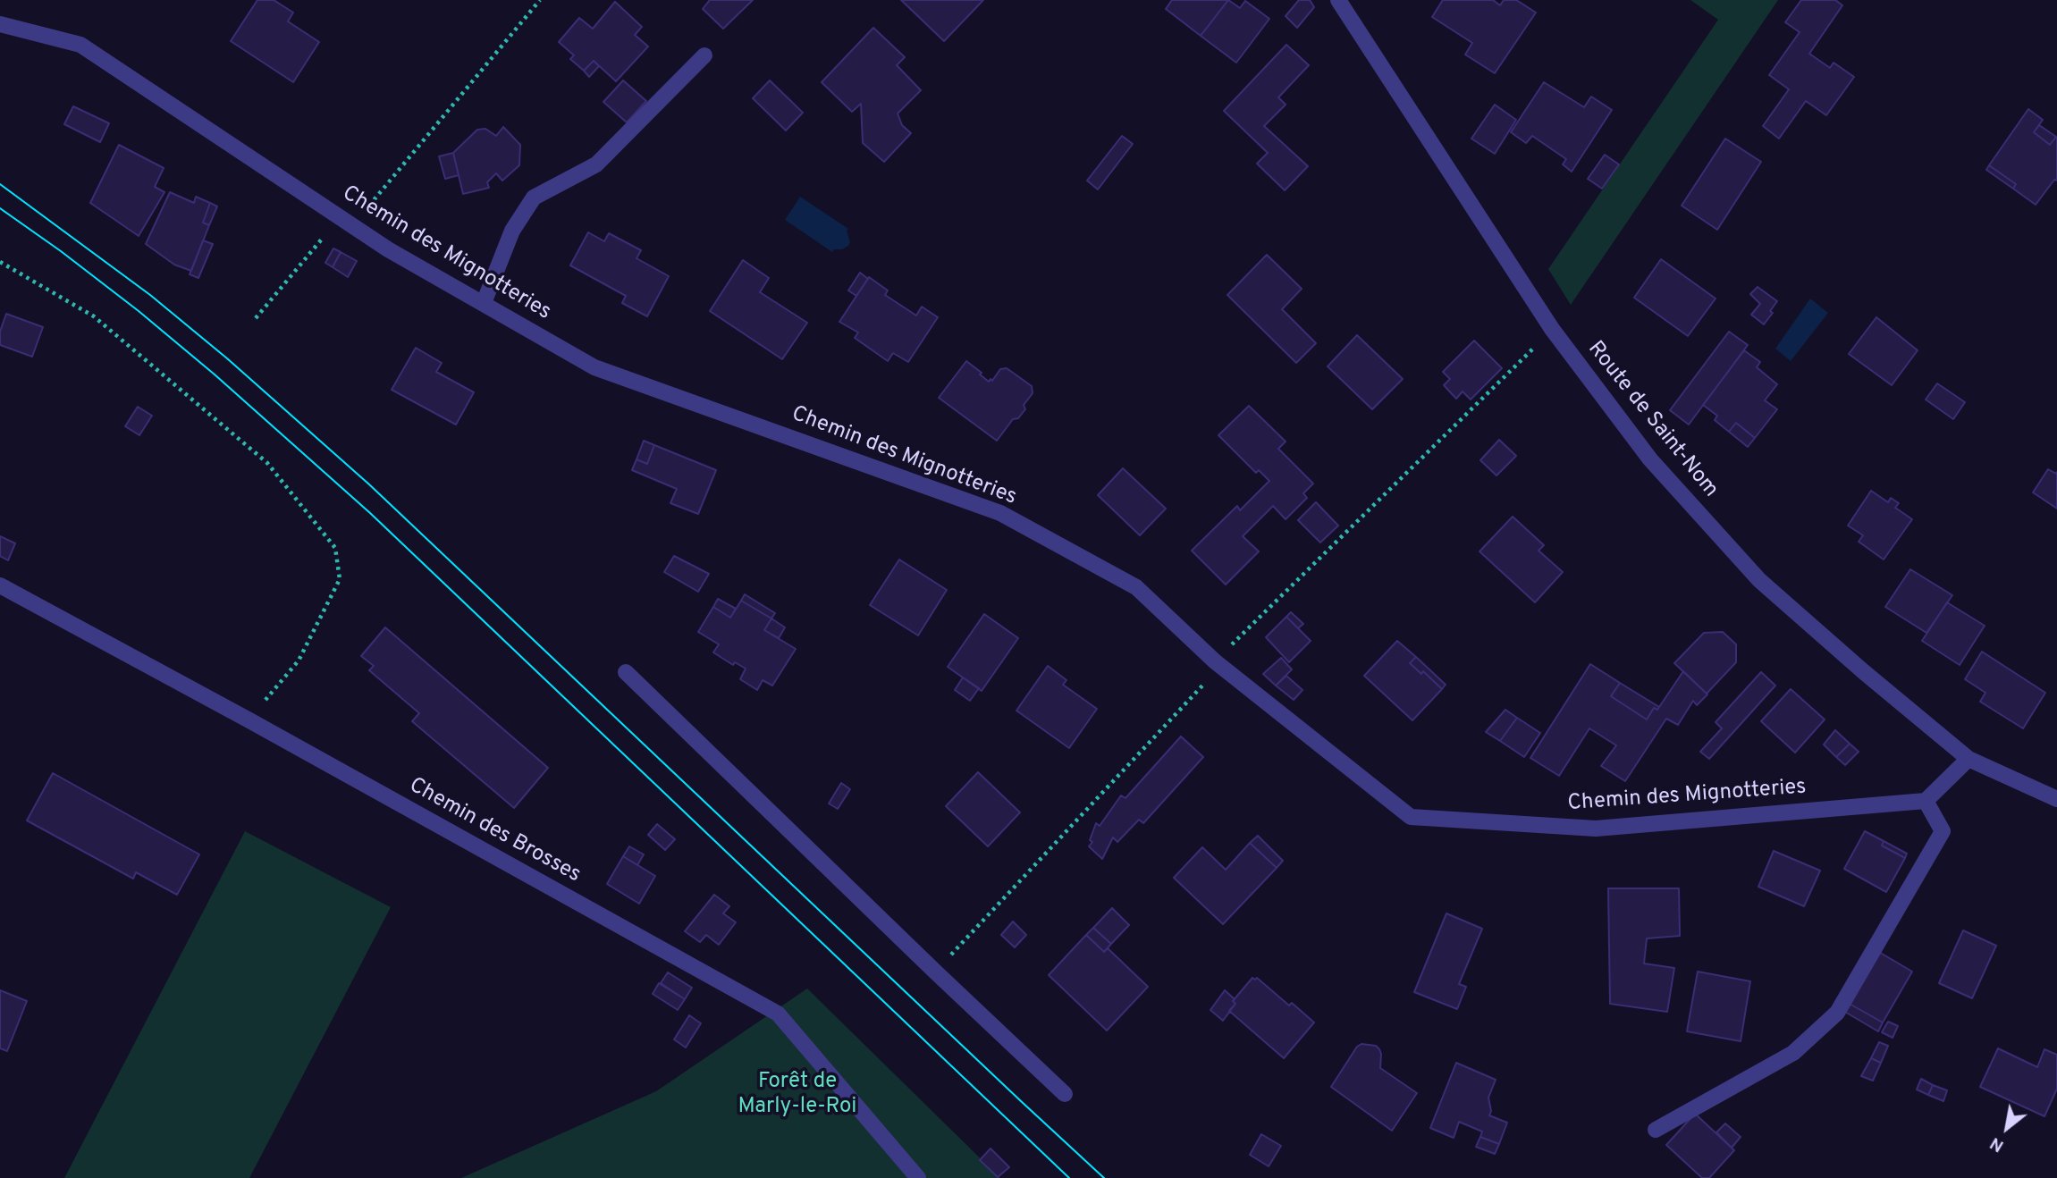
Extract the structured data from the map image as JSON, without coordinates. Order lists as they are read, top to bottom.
{
  "streets": {
    "street": ["Chemin des Mignotteries", "Route de Saint-Nom", "Chemin des Brosses"]
  },
  "parks": ["Forêt de Marly-le-Roi"],
  "north": "bottom left"
}
